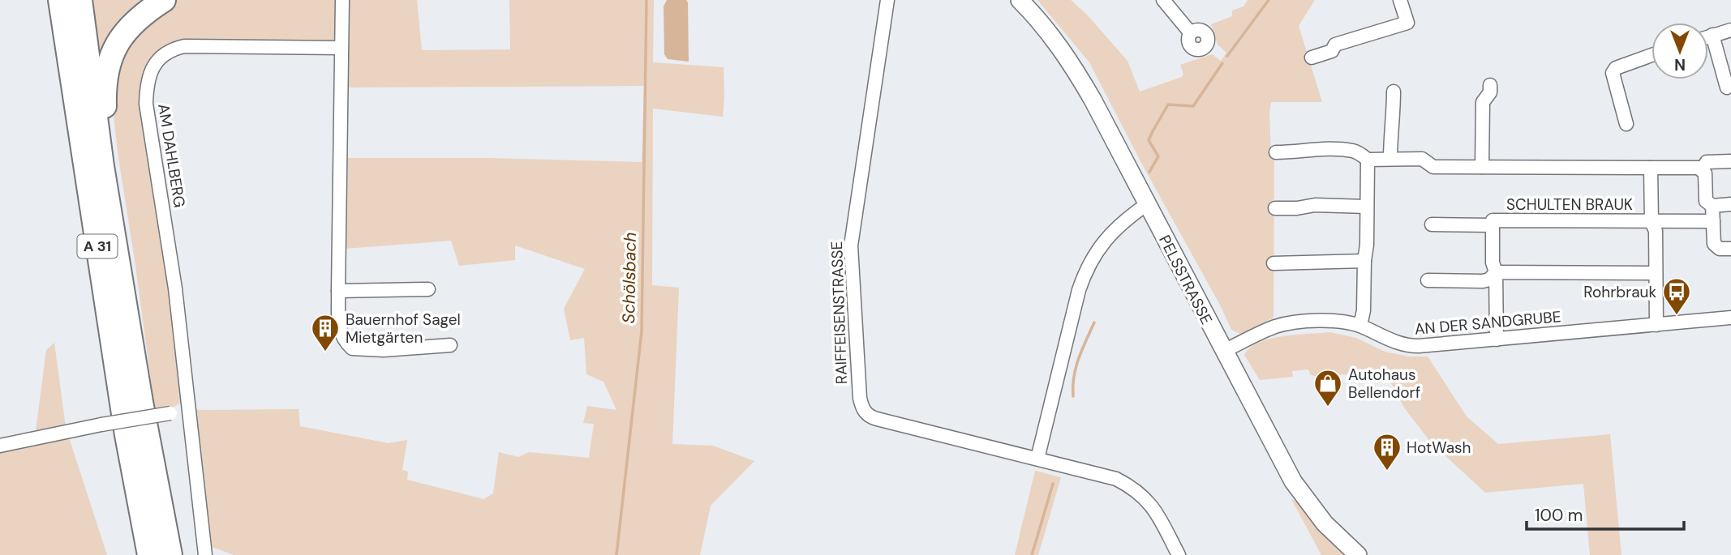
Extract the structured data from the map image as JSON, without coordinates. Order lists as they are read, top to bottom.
{
  "streets": {
    "highway": ["A 31"],
    "main road": ["PELSSTRASSE"],
    "street": [
      "AM DAHLBERG",
      "SCHULTEN BRAUK",
      "RAIFFEISENSTRASSE",
      "AN DER SANDGRUBE"
    ]
  },
  "crossings": [
    ["SCHULTEN BRAUK", "AN DER SANDGRUBE"],
    ["PELSSTRASSE", "AN DER SANDGRUBE"]
  ],
  "water": ["Schölsbach"],
  "places": {
    "bus stop": ["Rohrbrauk"],
    "building": ["Bauernhof Sagel Mietgärten", "HotWash"],
    "shop": ["Autohaus Bellendorf"]
  },
  "scale_bar": "100 m",
  "north": "bottom"
}
